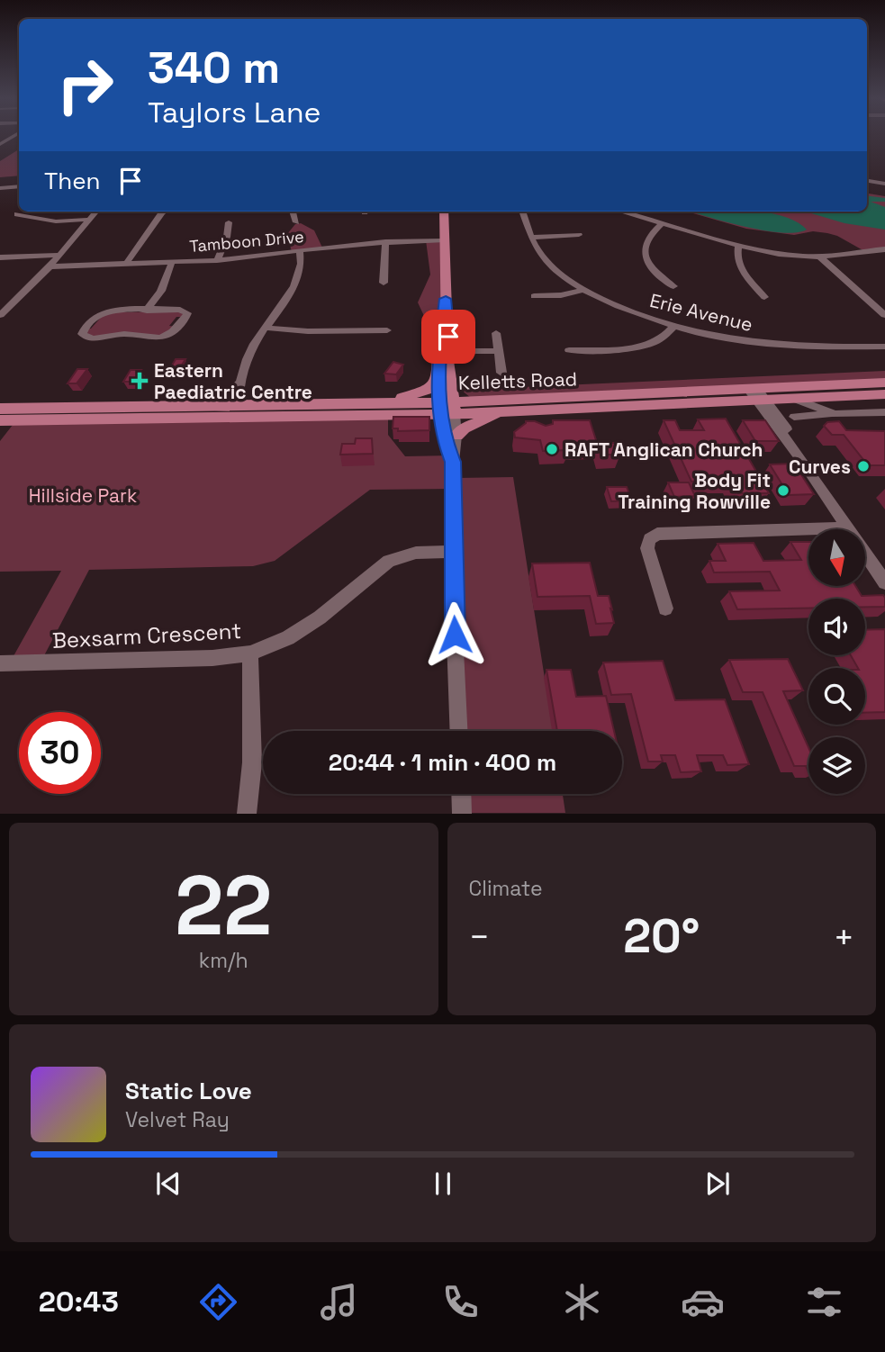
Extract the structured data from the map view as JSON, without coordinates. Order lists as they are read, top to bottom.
{
  "streets": {
    "main road": ["Kelletts Road"],
    "street": ["Tamboon Drive", "Erie Avenue", "Bexsarm Crescent"]
  },
  "parks": ["Hillside Park"],
  "places": {
    "health": ["Eastern Paediatric Centre"],
    "other": ["RAFT Anglican Church", "Curves", "Body Fit Training Rowville"]
  },
  "north": "bottom",
  "page": {
    "turn": ["340 m", "Taylors Lane"],
    "then": "Then",
    "limit": "30",
    "trip": "20:44 · 1 min · 400 m",
    "tile": [
      ["22", "km/h"],
      "Climate"
    ],
    "heat": ["−", "20°", "+"],
    "song": ["Static Love", "Velvet Ray"],
    "tabs": "20:43"
  }
}
